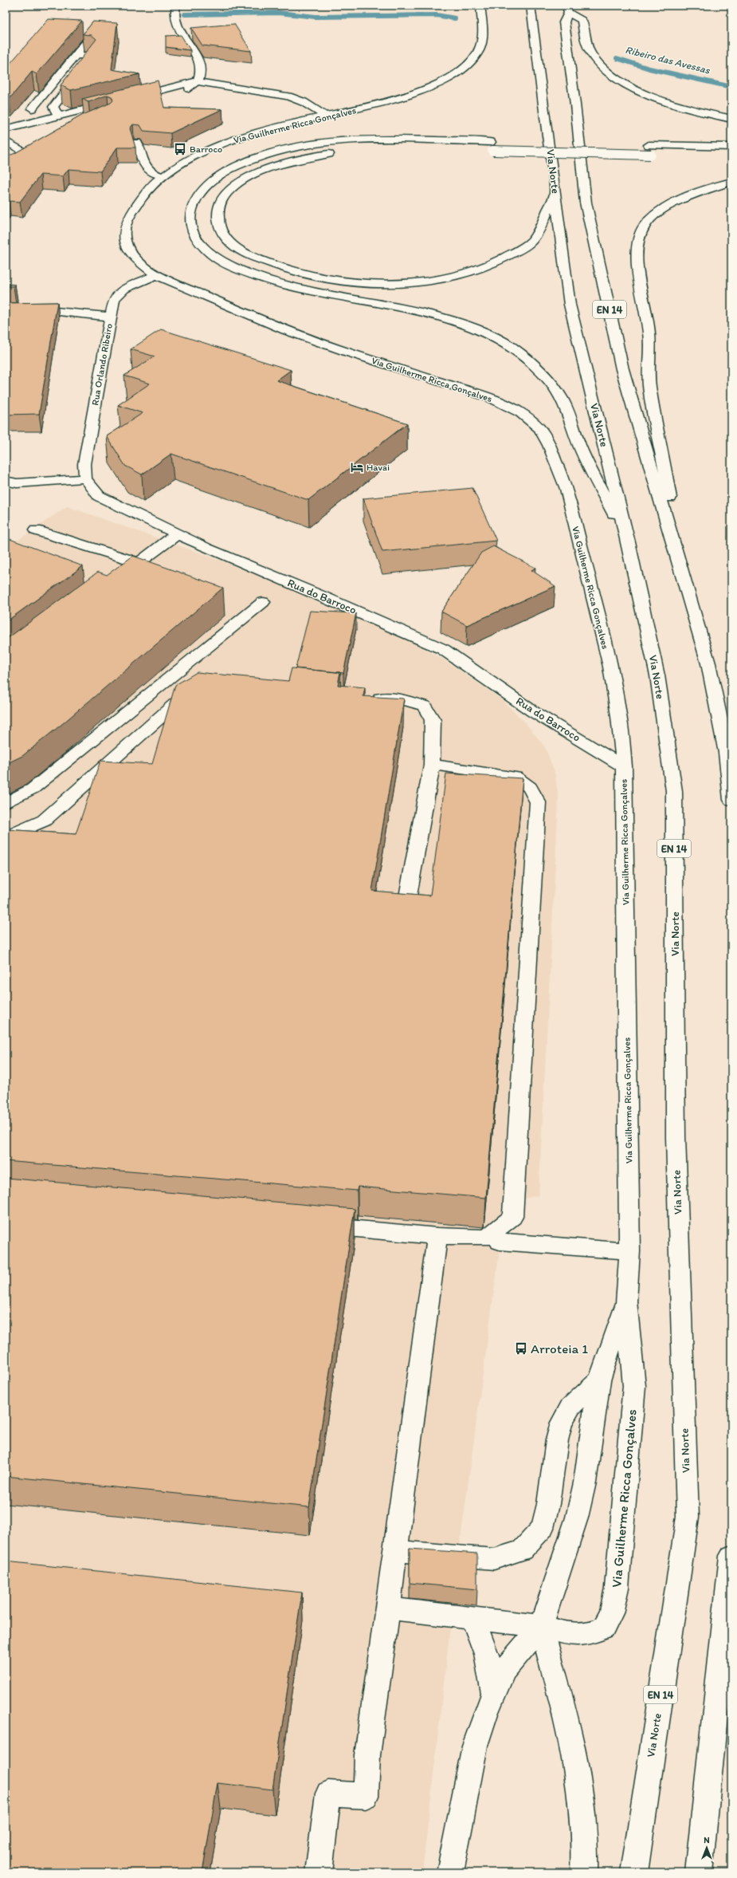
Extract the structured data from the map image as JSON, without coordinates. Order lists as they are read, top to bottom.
{
  "streets": {
    "main road": [
      "Via Guilherme Ricca Gonçalves",
      "Via Norte",
      "EN 14",
      "Rua Orlando Ribeiro",
      "Rua do Barroco"
    ]
  },
  "crossings": [
    ["Via Guilherme Ricca Gonçalves", "Rua Orlando Ribeiro"],
    ["Via Guilherme Ricca Gonçalves", "Rua do Barroco"],
    ["Rua Orlando Ribeiro", "Rua do Barroco"]
  ],
  "water": ["Ribeiro das Avessas"],
  "places": {
    "bus stop": ["Barroco", "Arroteia 1"],
    "hotel": ["Havai"]
  },
  "north": "top"
}
